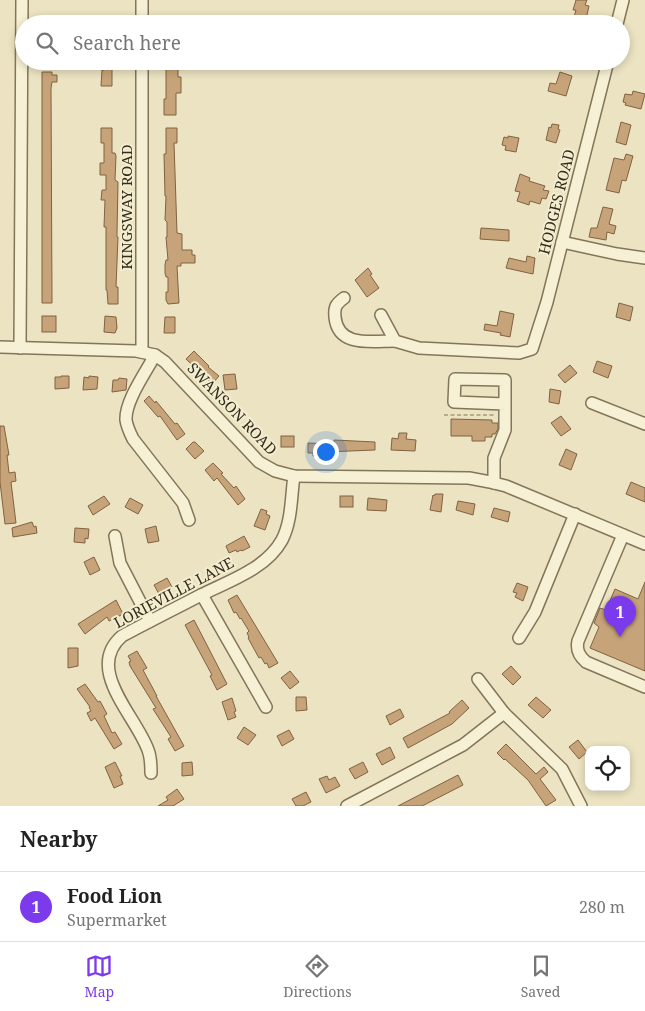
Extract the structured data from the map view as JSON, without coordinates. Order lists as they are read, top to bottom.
{
  "streets": {
    "street": [
      "HODGES ROAD",
      "KINGSWAY ROAD",
      "SWANSON ROAD",
      "LORIEVILLE LANE"
    ]
  },
  "crossings": [
    ["KINGSWAY ROAD", "SWANSON ROAD"],
    ["SWANSON ROAD", "LORIEVILLE LANE"]
  ],
  "page": {
    "search": "Search here",
    "pins": "1",
    "heading": "Nearby",
    "list": [
      {
        "mark": "1",
        "name": "Food Lion",
        "note": "Supermarket",
        "value": "280 m"
      }
    ],
    "nav": ["Map", "Directions", "Saved"]
  }
}
